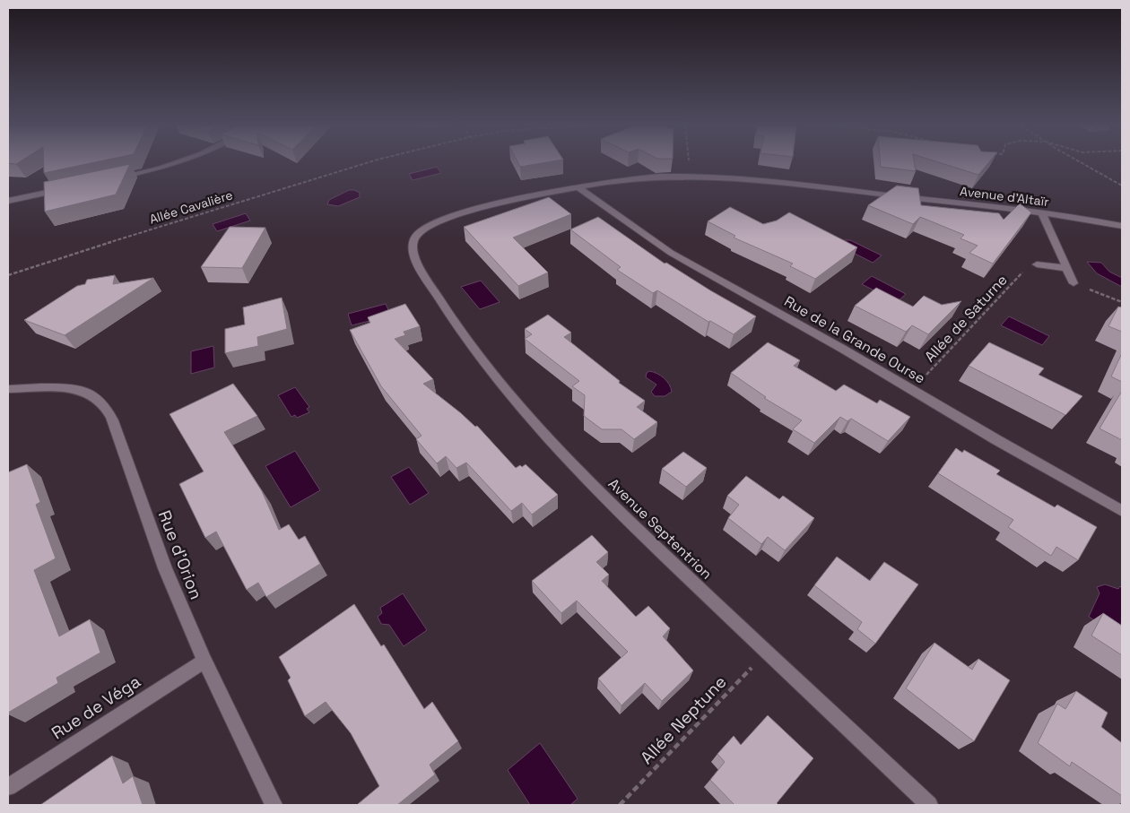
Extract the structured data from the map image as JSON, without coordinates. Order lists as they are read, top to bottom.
{
  "streets": {
    "street": [
      "Avenue d'Altaïr",
      "Rue de la Grande Ourse",
      "Avenue Septentrion",
      "Rue d'Orion",
      "Rue de Véga"
    ],
    "path": ["Allée Cavalière", "Allée de Saturne", "Allée Neptune"]
  },
  "crossings": [
    ["Avenue d'Altaïr", "Rue de la Grande Ourse"],
    ["Avenue d'Altaïr", "Avenue Septentrion"],
    ["Allée de Saturne", "Rue de la Grande Ourse"],
    ["Avenue Septentrion", "Allée Neptune"],
    ["Rue d'Orion", "Rue de Véga"]
  ]
}
